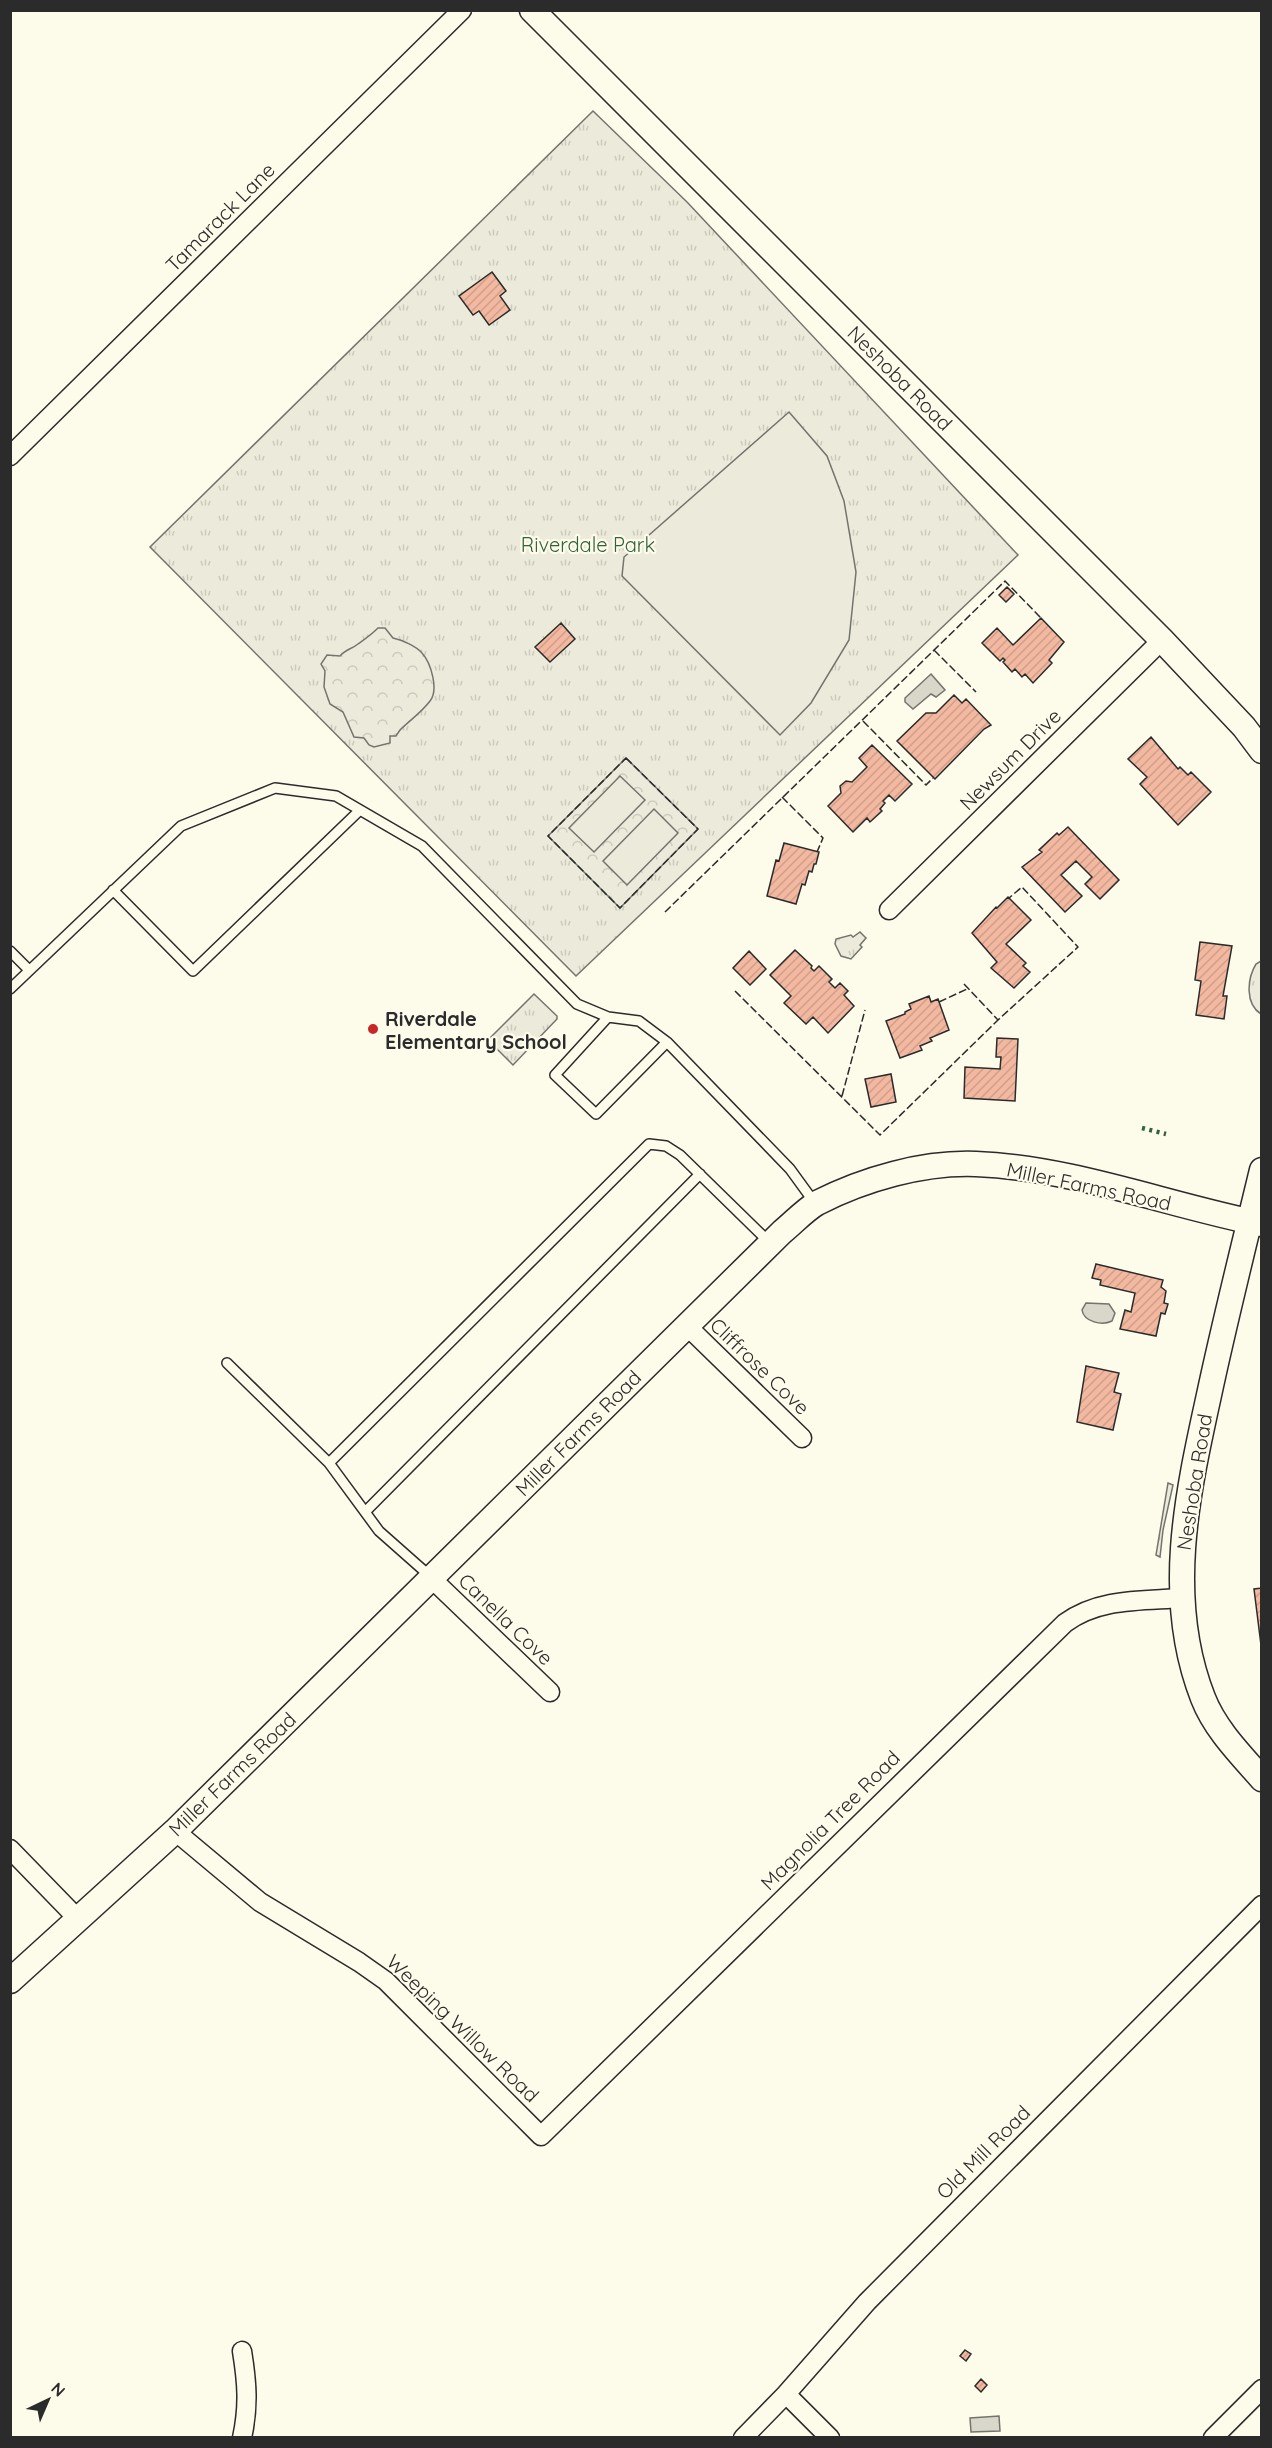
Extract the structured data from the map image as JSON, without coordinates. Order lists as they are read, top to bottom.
{
  "streets": {
    "street": [
      "Tamarack Lane",
      "Neshoba Road",
      "Newsum Drive",
      "Miller Farms Road",
      "Cliffrose Cove",
      "Canella Cove",
      "Magnolia Tree Road",
      "Weeping Willow Road",
      "Old Mill Road"
    ]
  },
  "crossings": [
    ["Neshoba Road", "Newsum Drive"],
    ["Neshoba Road", "Miller Farms Road"],
    ["Neshoba Road", "Magnolia Tree Road"],
    ["Miller Farms Road", "Cliffrose Cove"],
    ["Miller Farms Road", "Canella Cove"],
    ["Miller Farms Road", "Weeping Willow Road"],
    ["Magnolia Tree Road", "Weeping Willow Road"]
  ],
  "parks": ["Riverdale Park"],
  "places": ["Riverdale Elementary School"],
  "north": "top right"
}
